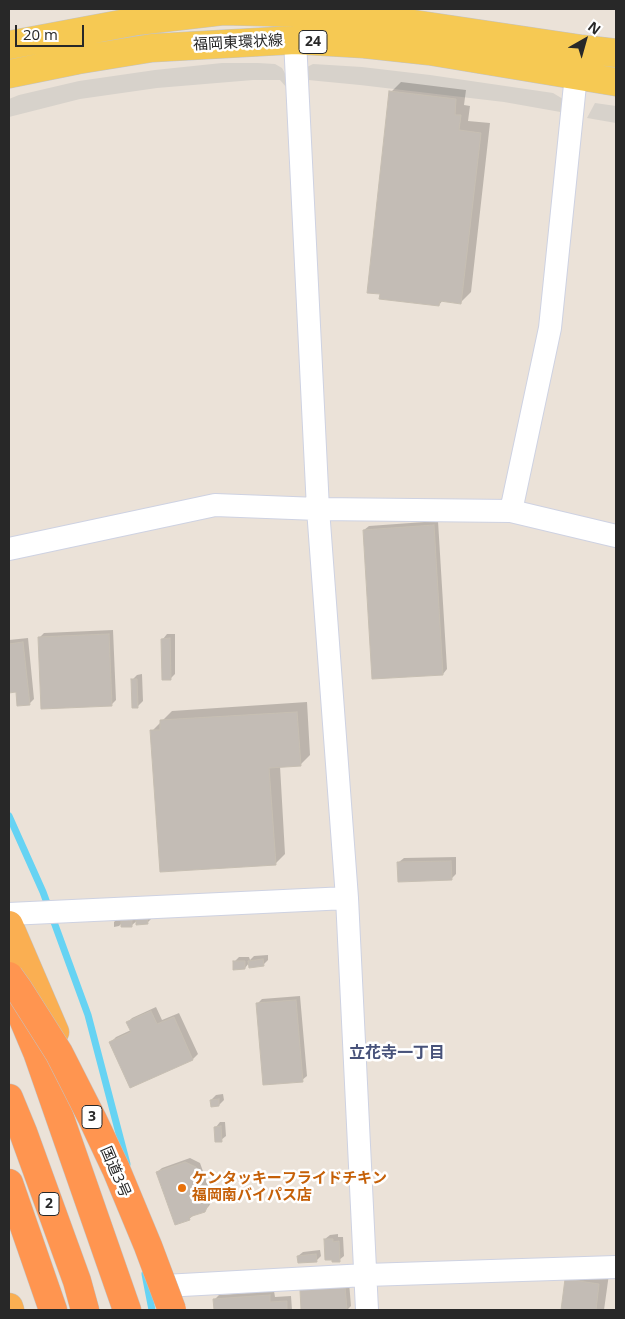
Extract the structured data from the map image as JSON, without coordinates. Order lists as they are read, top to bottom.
{
  "streets": {
    "highway": ["3", "国道3号", "2"],
    "main road": ["24", "福岡東環状線"]
  },
  "districts": ["立花寺一丁目"],
  "places": ["ケンタッキーフライドチキン 福岡南バイパス店"],
  "scale_bar": "20 m",
  "north": "top right"
}
